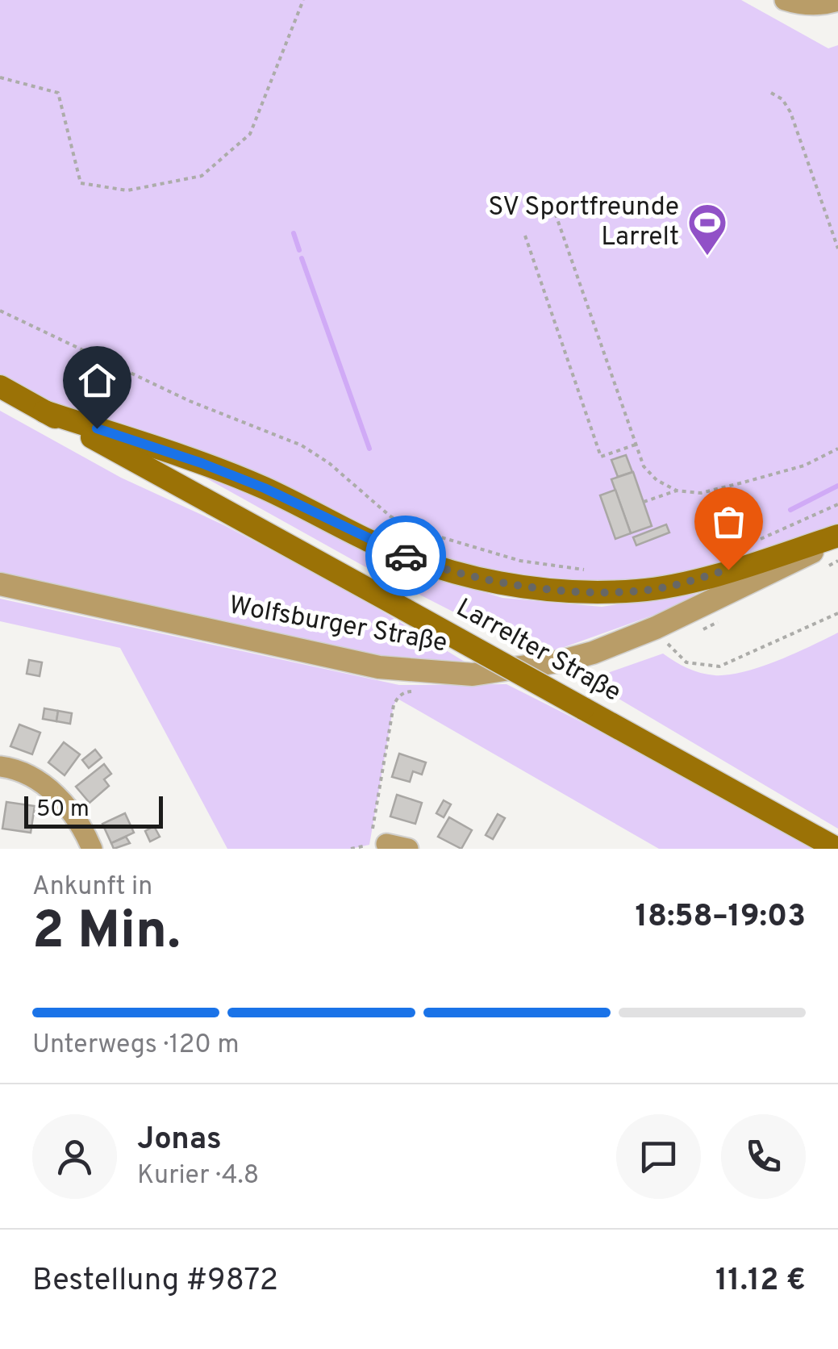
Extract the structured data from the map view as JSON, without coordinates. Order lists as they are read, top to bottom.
{
  "streets": {
    "main road": ["Larrelter Straße"],
    "street": ["Wolfsburger Straße"]
  },
  "places": {
    "sports": ["SV Sportfreunde Larrelt"]
  },
  "scale_bar": "50 m",
  "page": {
    "scale": "50 m",
    "heading": ["2 Min.", "Ankunft in", "18:58–19:03"],
    "panel": [
      "Jonas",
      "Kurier · 4.8",
      "Bestellung #9872",
      "11.12 €"
    ],
    "bar": "Unterwegs · 120 m"
  }
}
